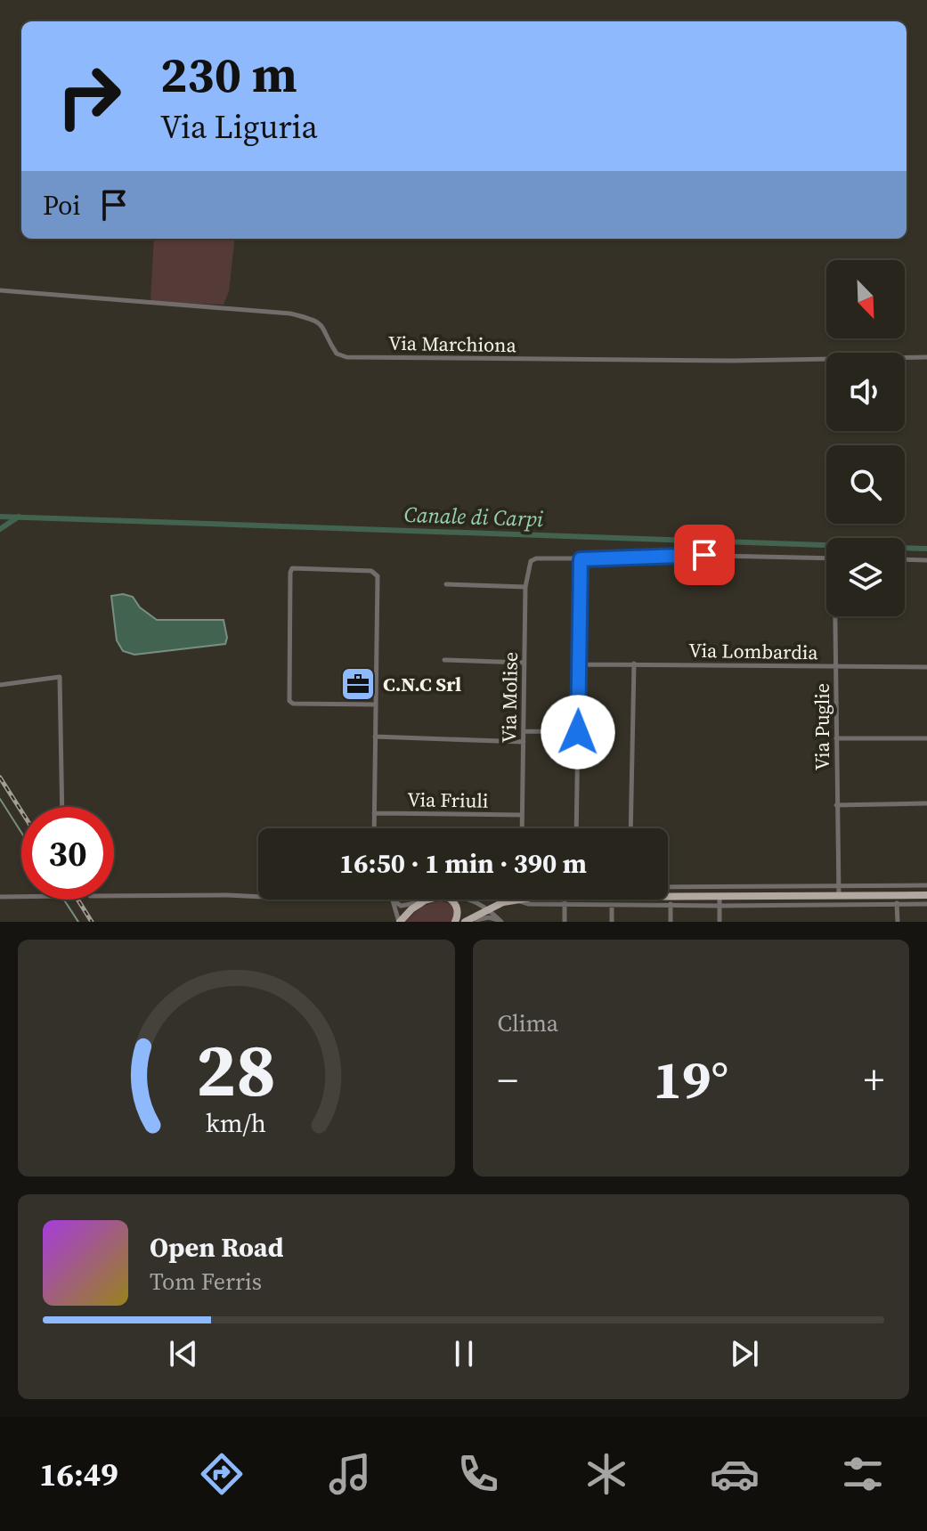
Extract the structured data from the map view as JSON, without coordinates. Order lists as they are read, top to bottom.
{
  "streets": {
    "street": [
      "Via Marchiona",
      "Via Lombardia",
      "Via Molise",
      "Via Puglie",
      "Via Friuli"
    ]
  },
  "crossings": [
    ["Via Lombardia", "Via Puglie"],
    ["Via Molise", "Via Friuli"]
  ],
  "water": ["Canale di Carpi"],
  "places": {
    "office": ["C.N.C Srl"]
  },
  "north": "bottom right",
  "page": {
    "turn": ["230 m", "Via Liguria"],
    "then": "Poi",
    "limit": "30",
    "trip": "16:50 · 1 min · 390 m",
    "tile": "Clima",
    "heat": ["−", "19°", "+"],
    "song": ["Open Road", "Tom Ferris"],
    "tabs": "16:49",
    "gauge": ["28", "km/h"]
  }
}
